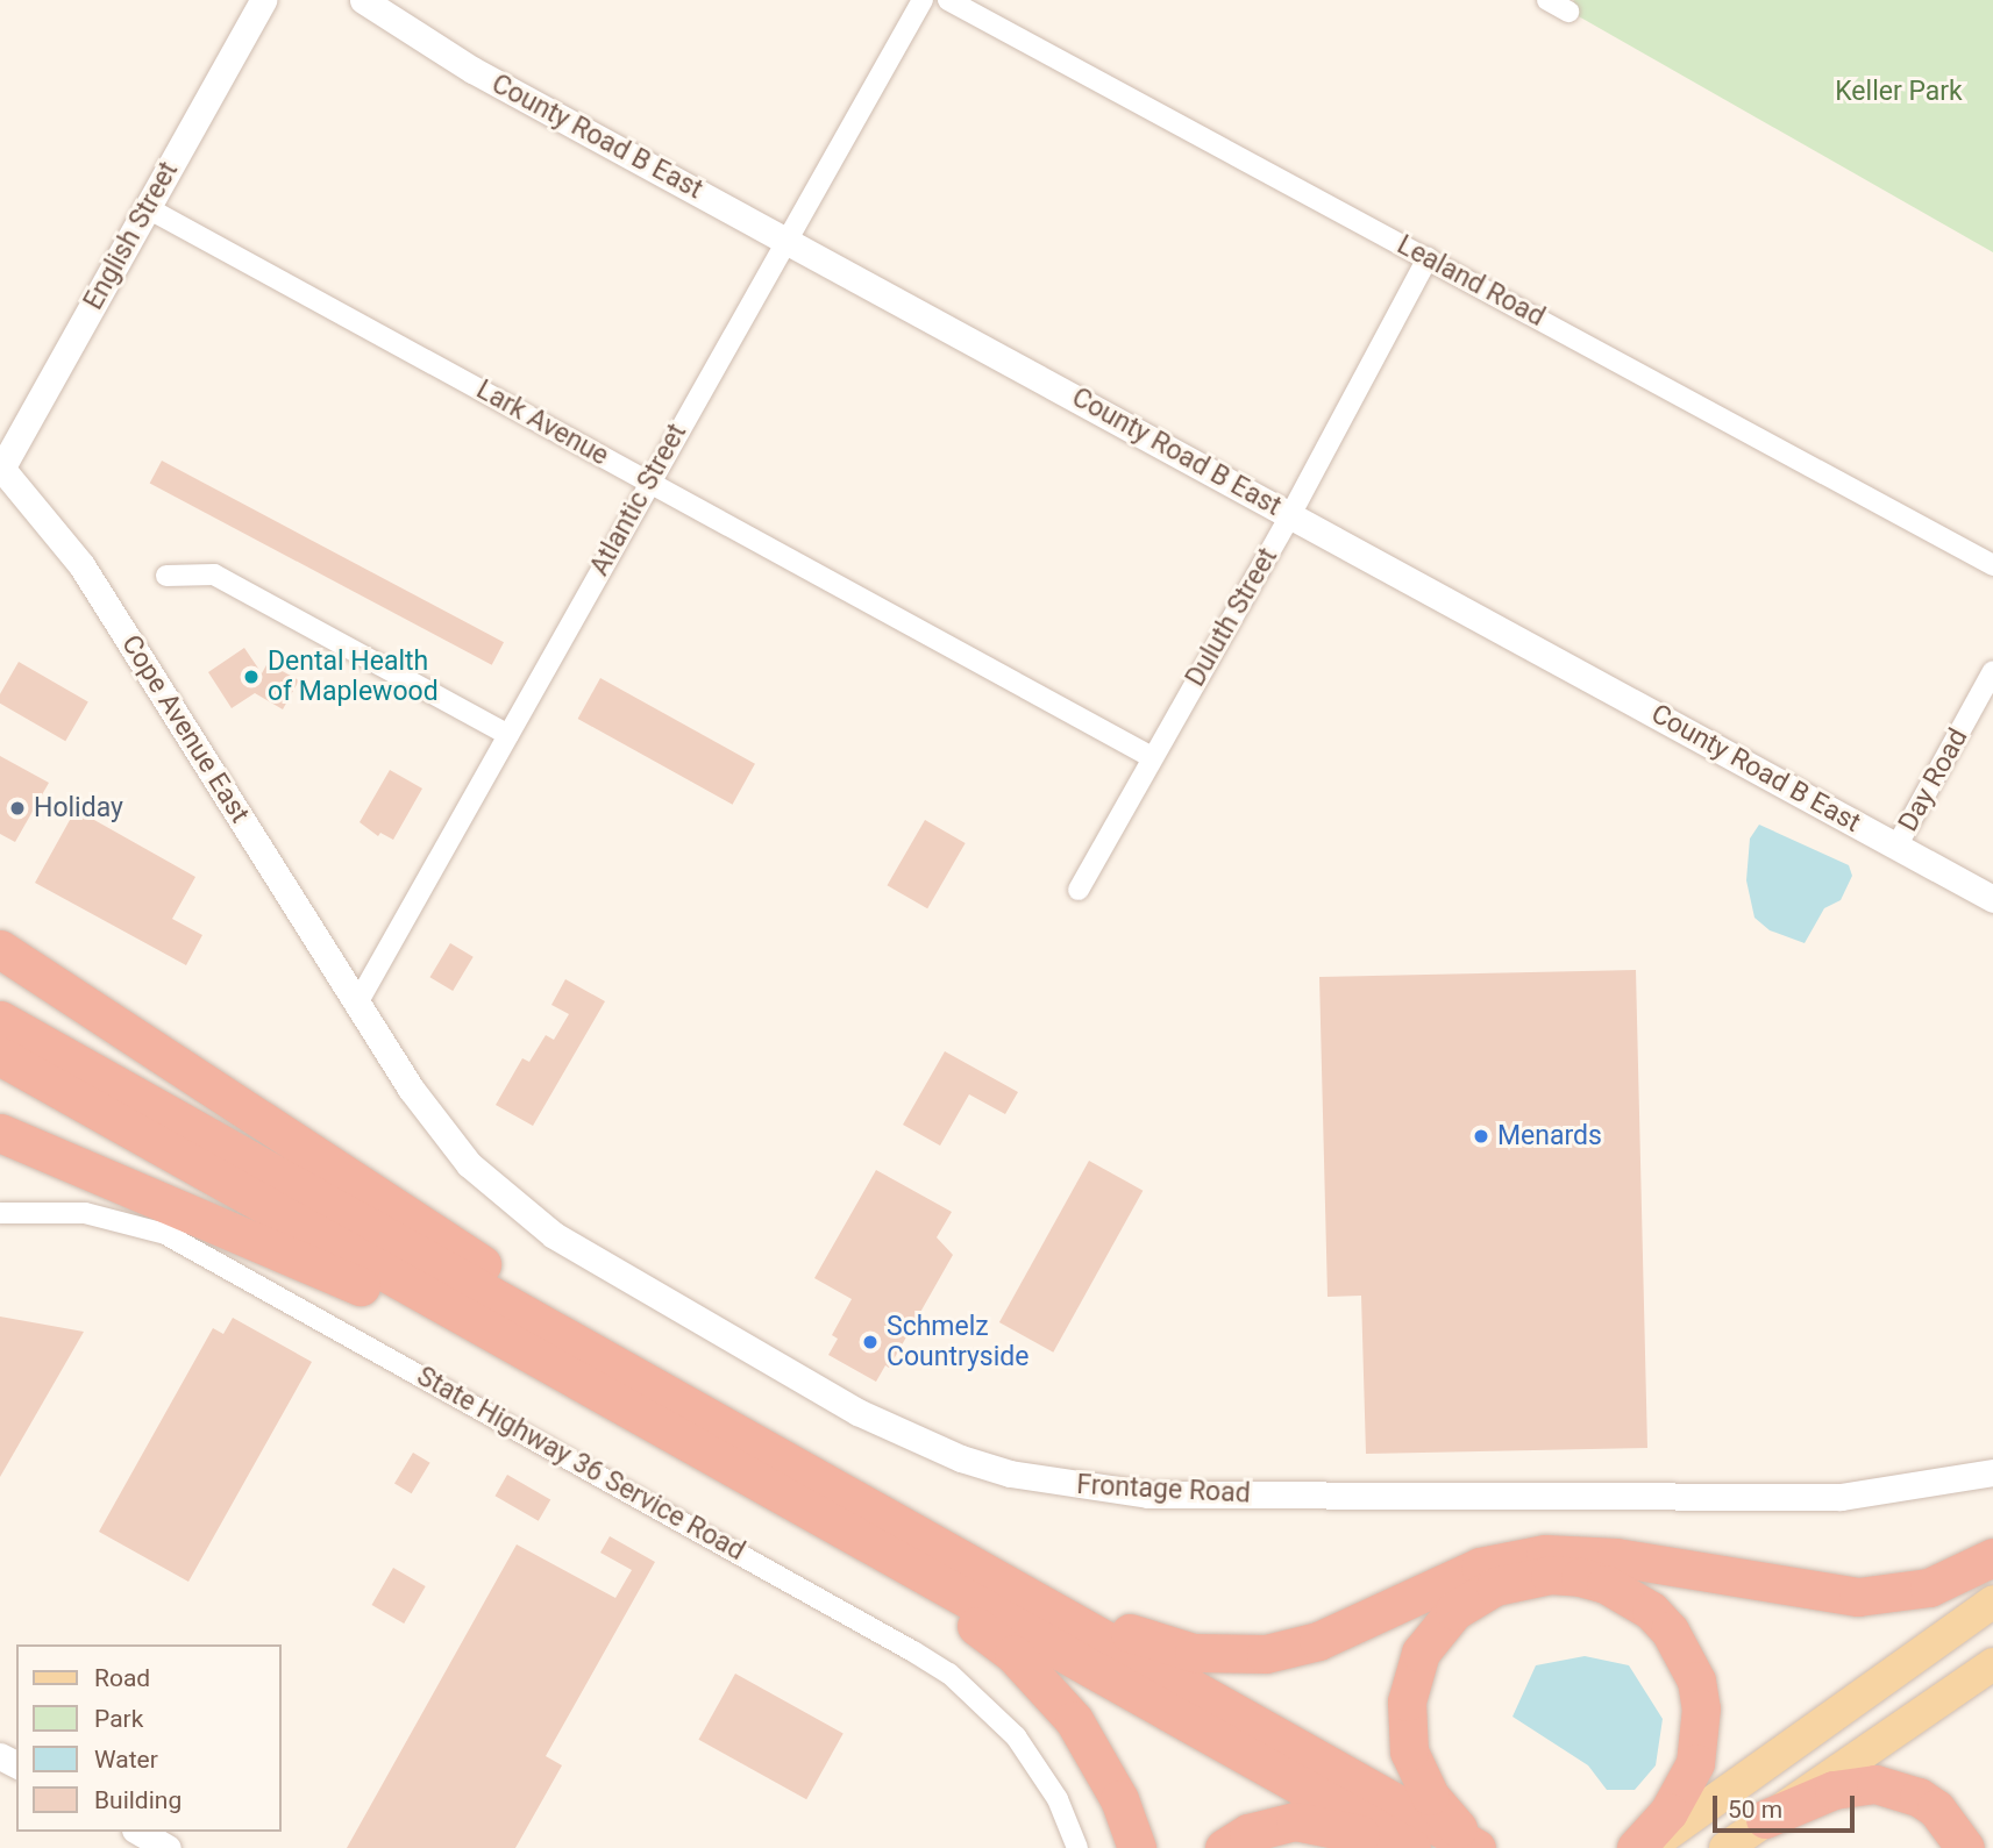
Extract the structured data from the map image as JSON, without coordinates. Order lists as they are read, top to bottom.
{
  "streets": {
    "street": [
      "County Road B East",
      "English Street",
      "Lealand Road",
      "Lark Avenue",
      "Atlantic Street",
      "Duluth Street",
      "Cope Avenue East",
      "Day Road",
      "State Highway 36 Service Road",
      "Frontage Road"
    ]
  },
  "crossings": [
    ["County Road B East", "Atlantic Street"],
    ["County Road B East", "Duluth Street"],
    ["County Road B East", "Day Road"],
    ["English Street", "Lark Avenue"],
    ["English Street", "Cope Avenue East"],
    ["Lealand Road", "Duluth Street"],
    ["Lark Avenue", "Atlantic Street"],
    ["Lark Avenue", "Duluth Street"],
    ["Atlantic Street", "Cope Avenue East"],
    ["Atlantic Street", "Frontage Road"],
    ["Cope Avenue East", "Frontage Road"]
  ],
  "parks": ["Keller Park"],
  "places": [
    "Dental Health of Maplewood",
    "Holiday",
    "Menards",
    "Schmelz Countryside"
  ],
  "legend": [
    "Road",
    "Park",
    "Water",
    "Building"
  ],
  "scale_bar": "50 m"
}
